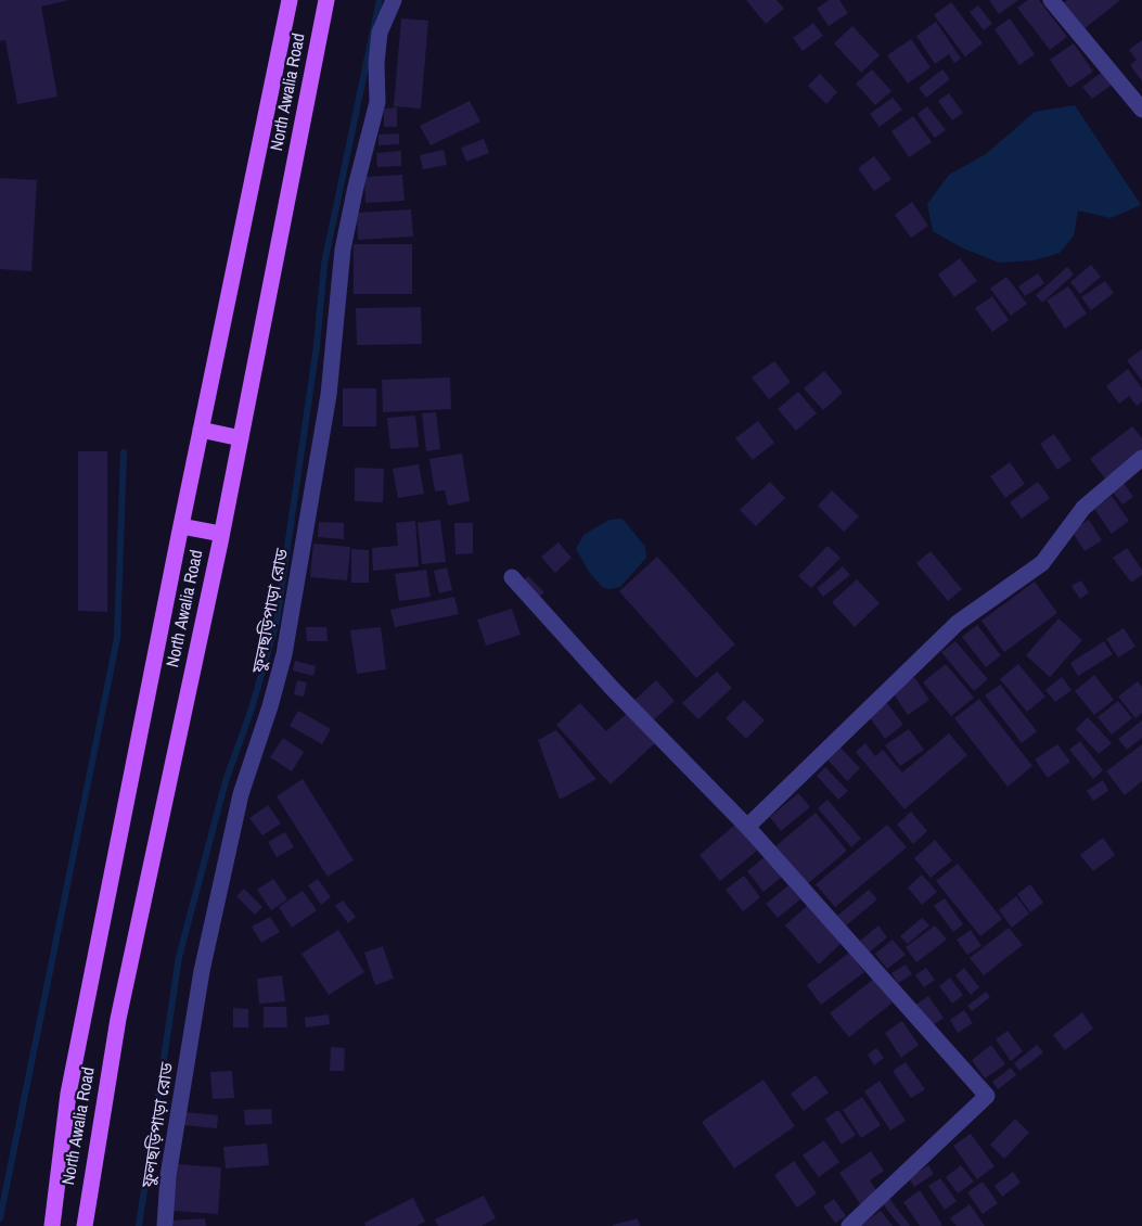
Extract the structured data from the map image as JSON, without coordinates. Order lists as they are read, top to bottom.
{
  "streets": {
    "main road": ["North Awalia Road"],
    "street": ["ফুলছড়িপাড়া রোড"]
  }
}
